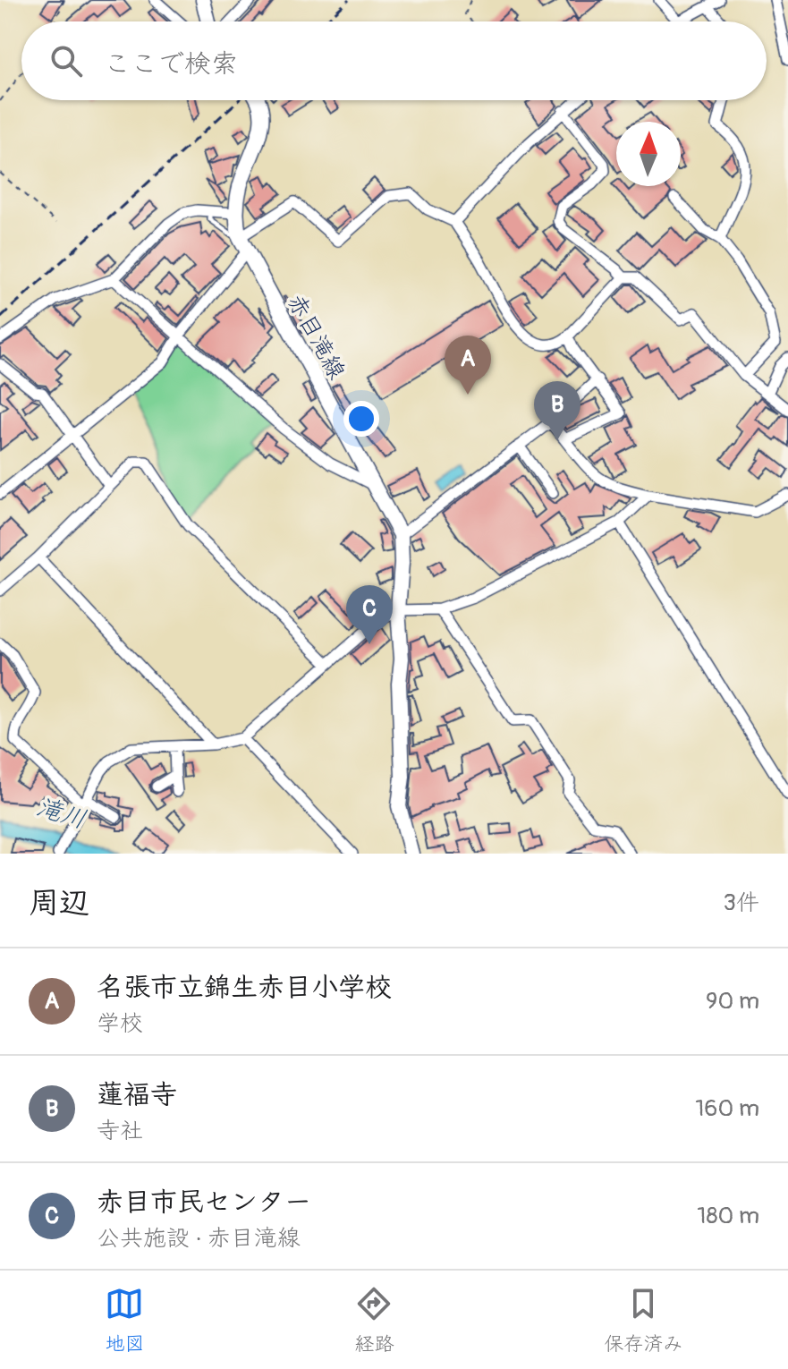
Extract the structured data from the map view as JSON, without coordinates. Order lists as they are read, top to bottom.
{
  "streets": {
    "main road": ["赤目滝線"]
  },
  "water": ["滝川"],
  "north": "top",
  "page": {
    "search": "ここで検索",
    "pins": ["A", "B", "C"],
    "heading": ["周辺", "3件"],
    "list": [
      {
        "mark": "A",
        "name": "名張市立錦生赤目小学校",
        "note": "学校",
        "value": "90 m"
      },
      {
        "mark": "B",
        "name": "蓮福寺",
        "note": "寺社",
        "value": "160 m"
      },
      {
        "mark": "C",
        "name": "赤目市民センター",
        "note": "公共施設 · 赤目滝線",
        "value": "180 m"
      }
    ],
    "nav": ["地図", "経路", "保存済み"]
  }
}
